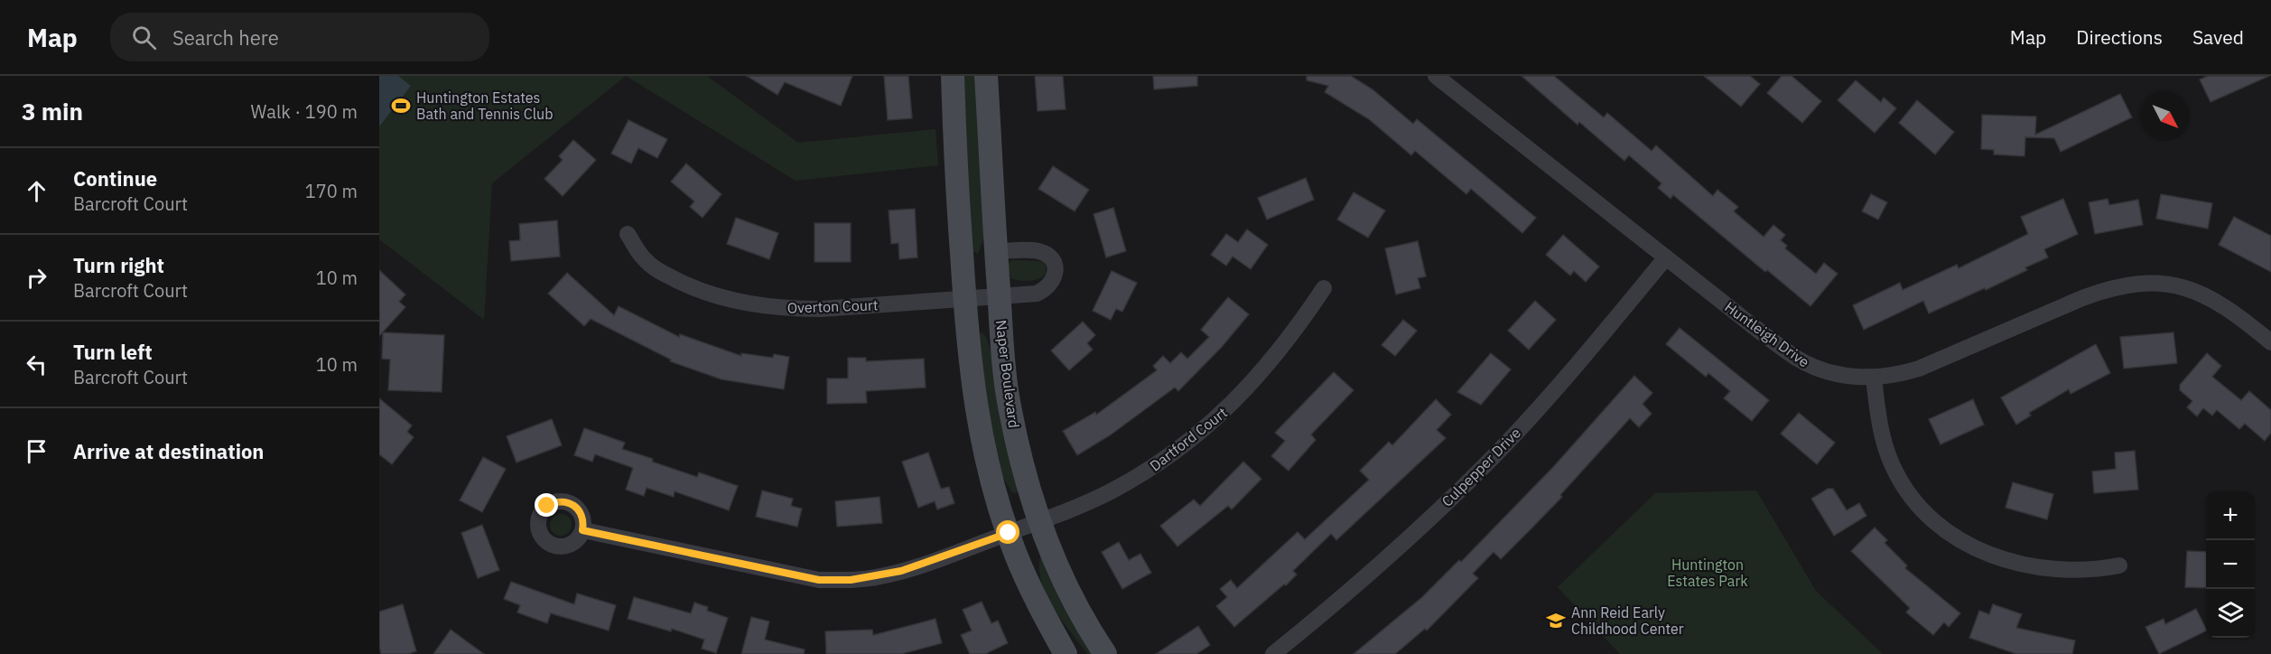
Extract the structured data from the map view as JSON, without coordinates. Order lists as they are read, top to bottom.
{
  "streets": {
    "main road": ["Naper Boulevard"],
    "street": [
      "Overton Court",
      "Huntleigh Drive",
      "Dartford Court",
      "Culpepper Drive"
    ]
  },
  "crossings": [
    ["Overton Court", "Naper Boulevard"],
    ["Huntleigh Drive", "Culpepper Drive"],
    ["Naper Boulevard", "Dartford Court"]
  ],
  "parks": ["Huntington Estates Park"],
  "places": {
    "sports": ["Huntington Estates Bath and Tennis Club"],
    "school or university": ["Ann Reid Early Childhood Center"]
  },
  "north": "bottom right",
  "page": {
    "header": "Map",
    "search": "Search here",
    "nav": ["Map", "Directions", "Saved"],
    "heading": ["3 min", "Walk · 190 m"],
    "list": [
      ["Continue", "Barcroft Court", "170 m"],
      ["Turn right", "Barcroft Court", "10 m"],
      ["Turn left", "Barcroft Court", "10 m"],
      "Arrive at destination"
    ],
    "map_buttons": ["+", "−"]
  }
}
